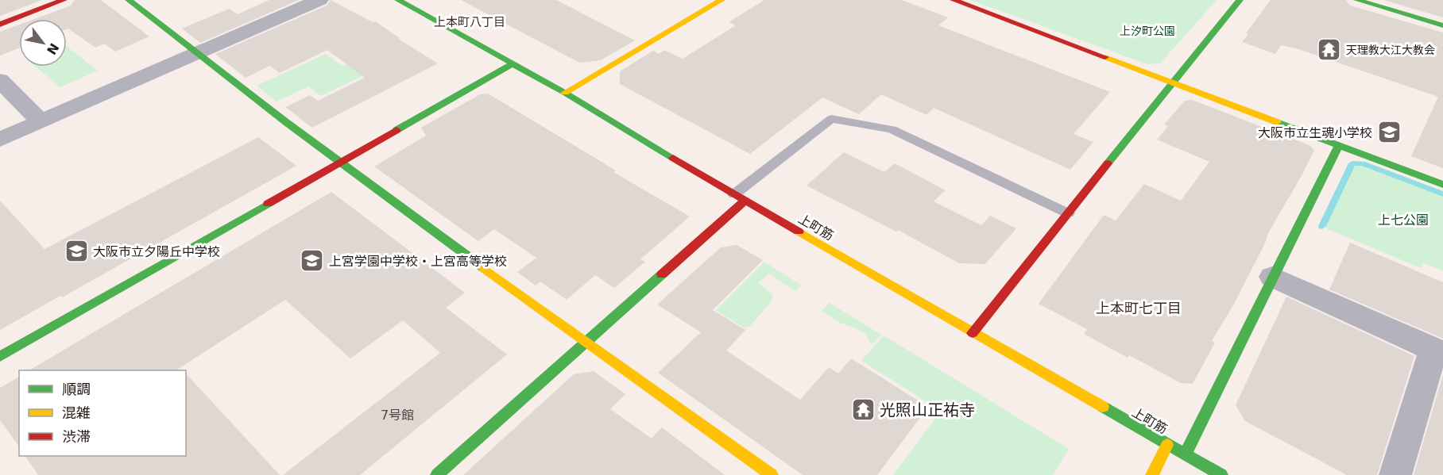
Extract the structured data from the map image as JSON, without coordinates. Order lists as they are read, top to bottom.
{
  "streets": {
    "street": ["上町筋"]
  },
  "districts": ["上本町八丁目", "上本町七丁目"],
  "parks": ["上汐町公園", "上七公園"],
  "places": {
    "temple": ["天理教大江大教会", "光照山正祐寺"],
    "school or university": ["大阪市立生魂小学校", "大阪市立夕陽丘中学校", "上宮学園中学校・上宮高等学校"]
  },
  "house_numbers": ["7号館"],
  "legend": ["順調", "混雑", "渋滞"],
  "north": "bottom right"
}
